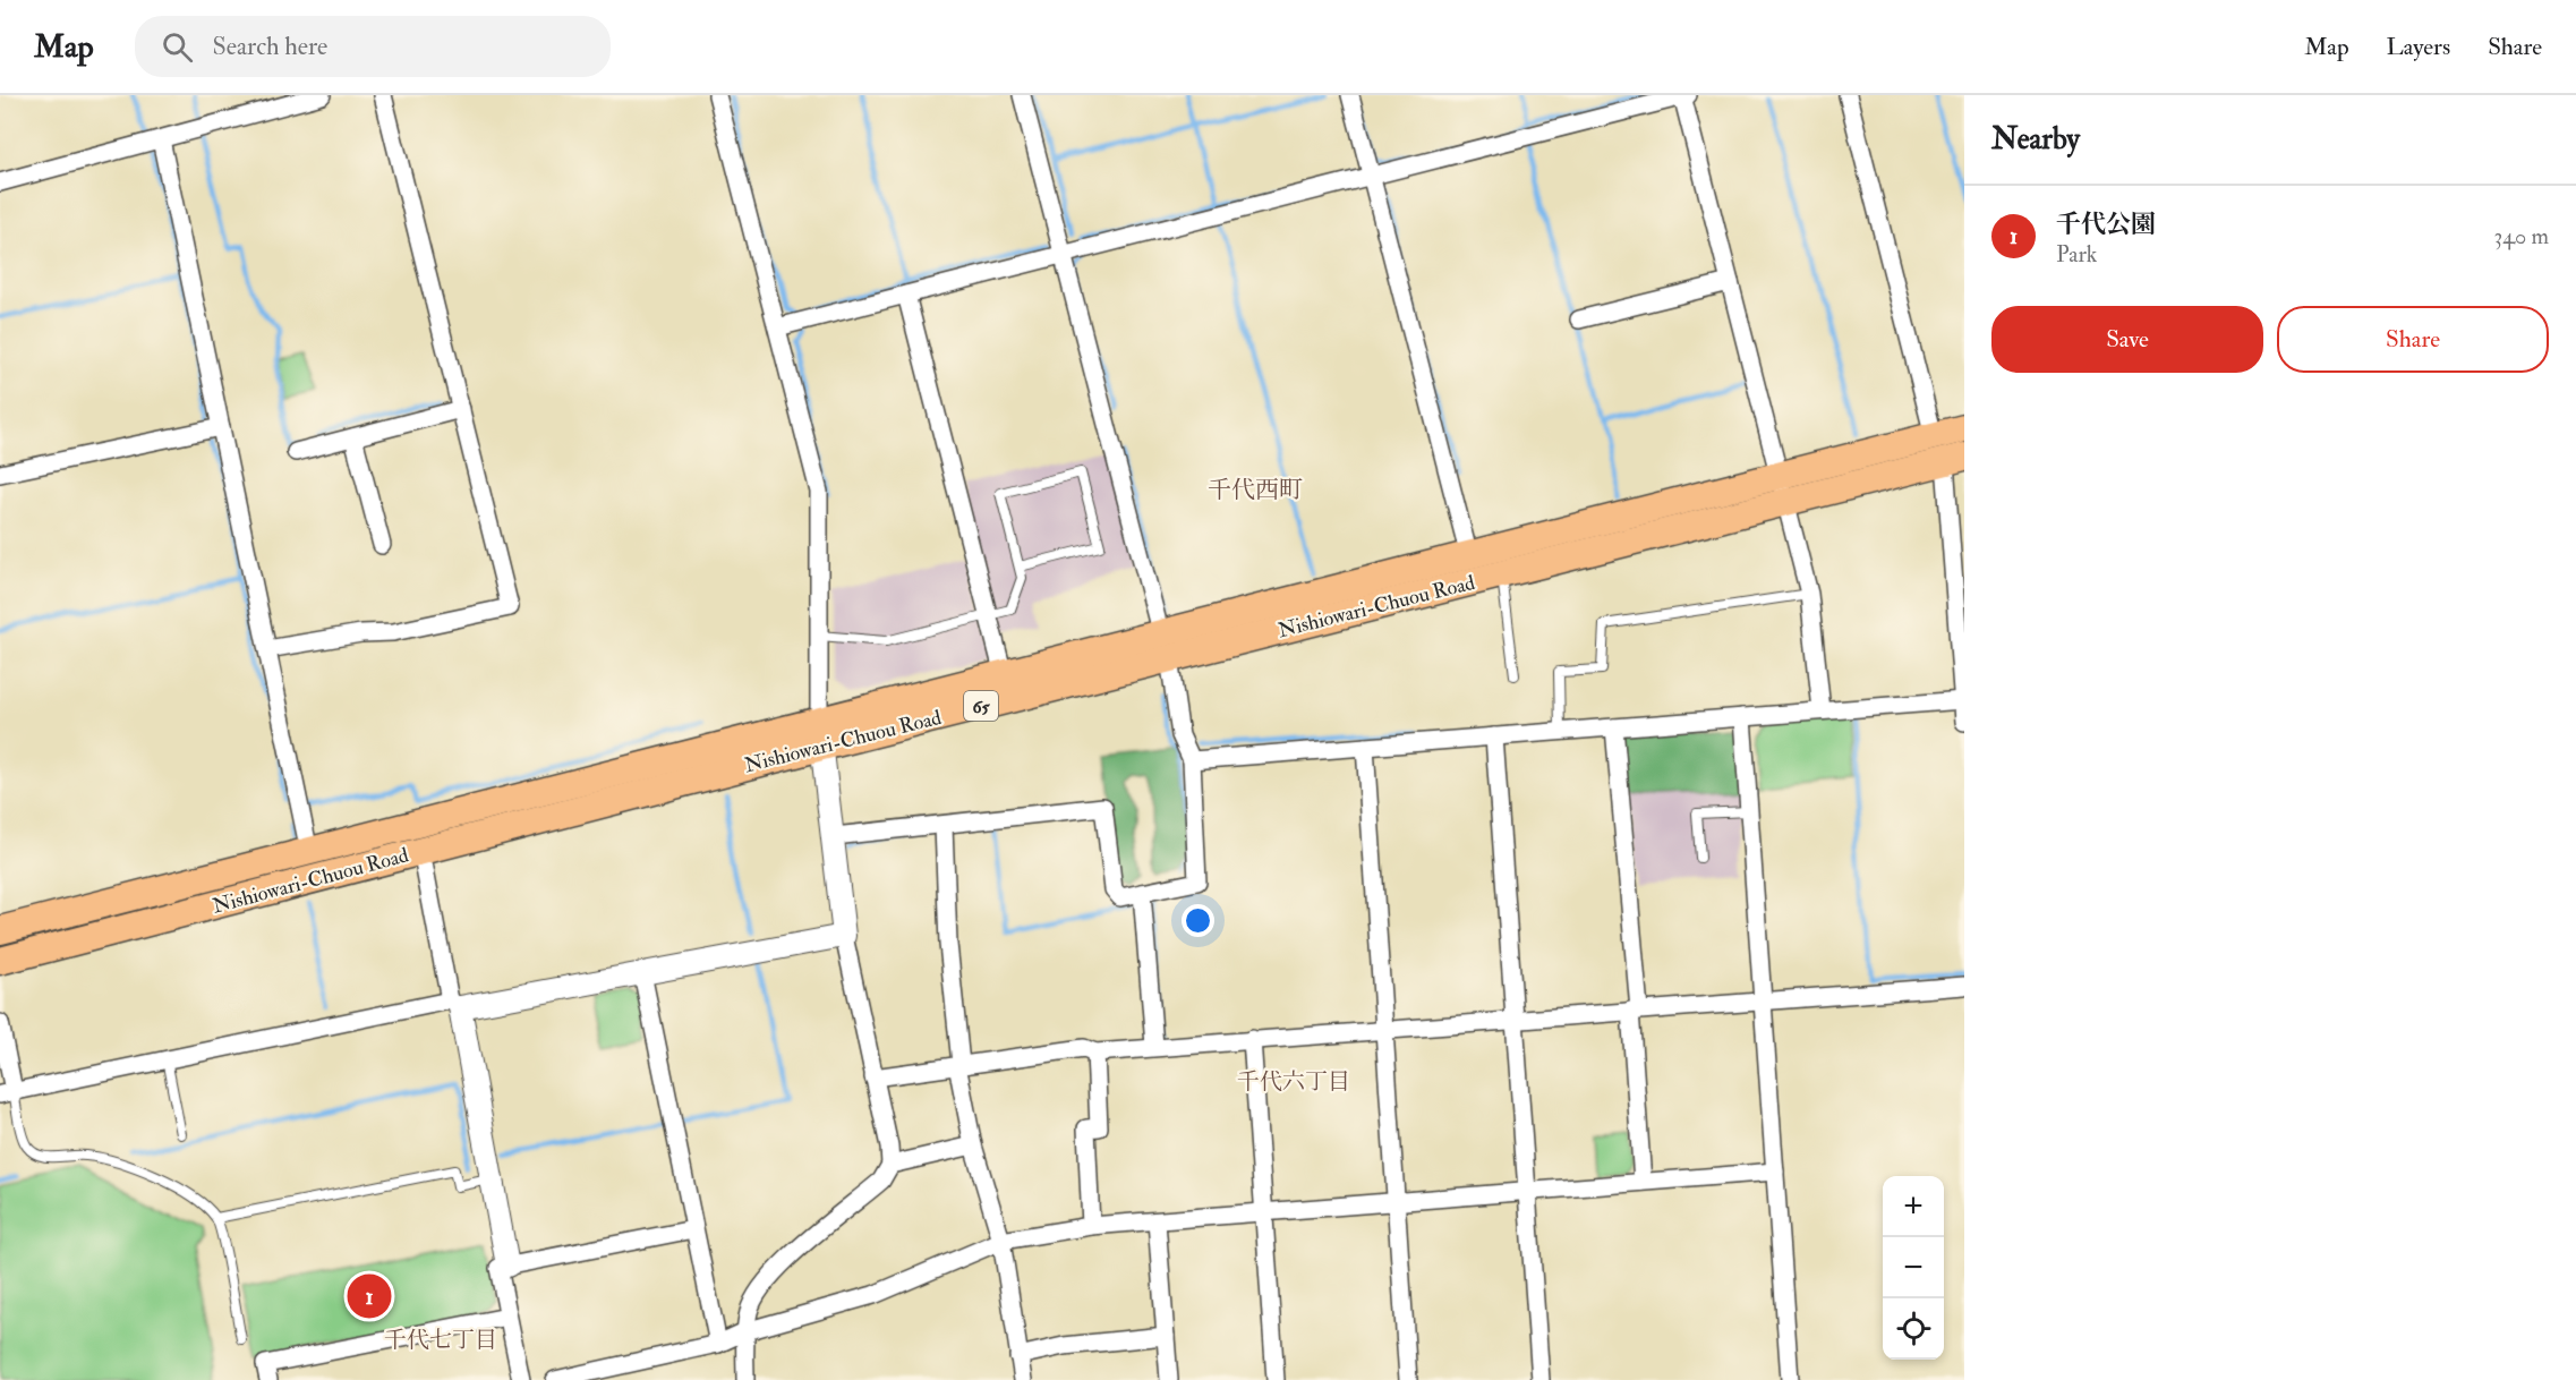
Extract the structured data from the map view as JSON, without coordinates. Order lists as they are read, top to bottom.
{
  "streets": {
    "main road": ["Nishiowari-Chuou Road", "65"]
  },
  "districts": ["千代西町", "千代六丁目", "千代七丁目"],
  "page": {
    "header": "Map",
    "search": "Search here",
    "nav": ["Map", "Layers", "Share"],
    "heading": "Nearby",
    "list": [
      {
        "mark": "1",
        "name": "千代公園",
        "note": "Park",
        "value": "340 m"
      }
    ],
    "buttons": ["Save", "Share"],
    "map_buttons": ["+", "−"],
    "pins": "1"
  }
}
